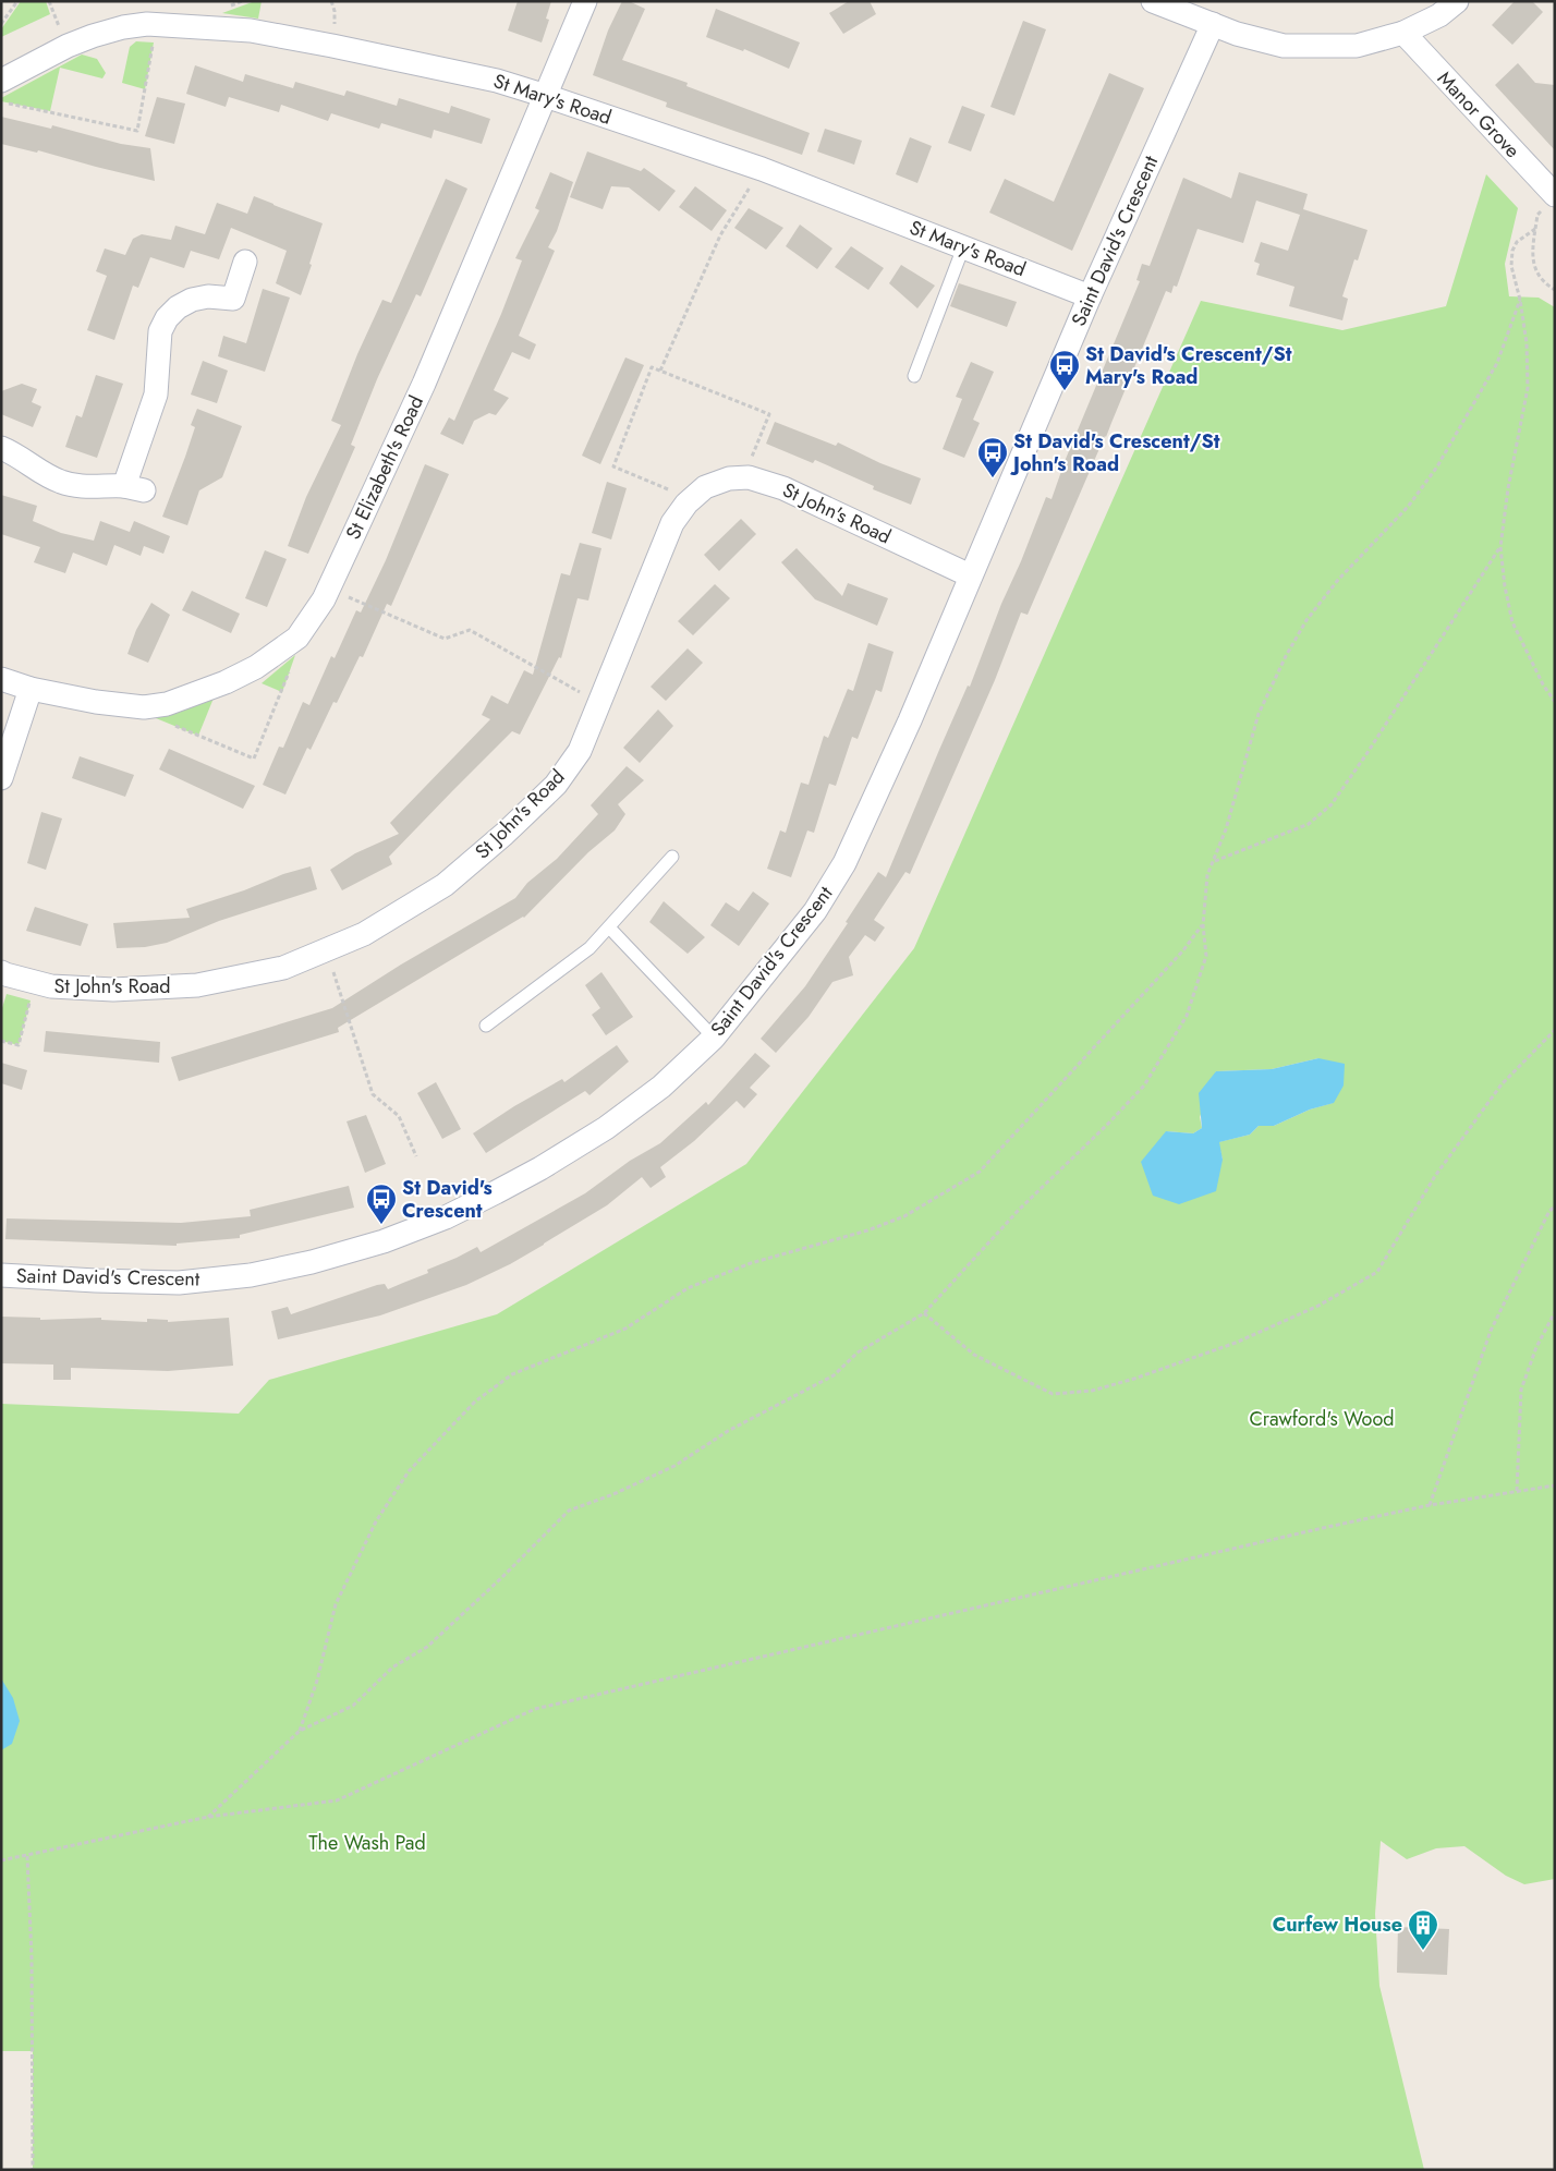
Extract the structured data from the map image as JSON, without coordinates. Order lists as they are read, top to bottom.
{
  "streets": {
    "street": [
      "St Mary's Road",
      "Manor Grove",
      "Saint David's Crescent",
      "St Elizabeth's Road",
      "St John's Road"
    ]
  },
  "crossings": [
    ["St Mary's Road", "Saint David's Crescent"],
    ["St Mary's Road", "St Elizabeth's Road"],
    ["Saint David's Crescent", "St John's Road"]
  ],
  "parks": ["Crawford's Wood", "The Wash Pad"],
  "places": {
    "bus stop": ["St David's Crescent/St Mary's Road", "St David's Crescent/St John's Road", "St David's Crescent"],
    "building": ["Curfew House"]
  }
}
